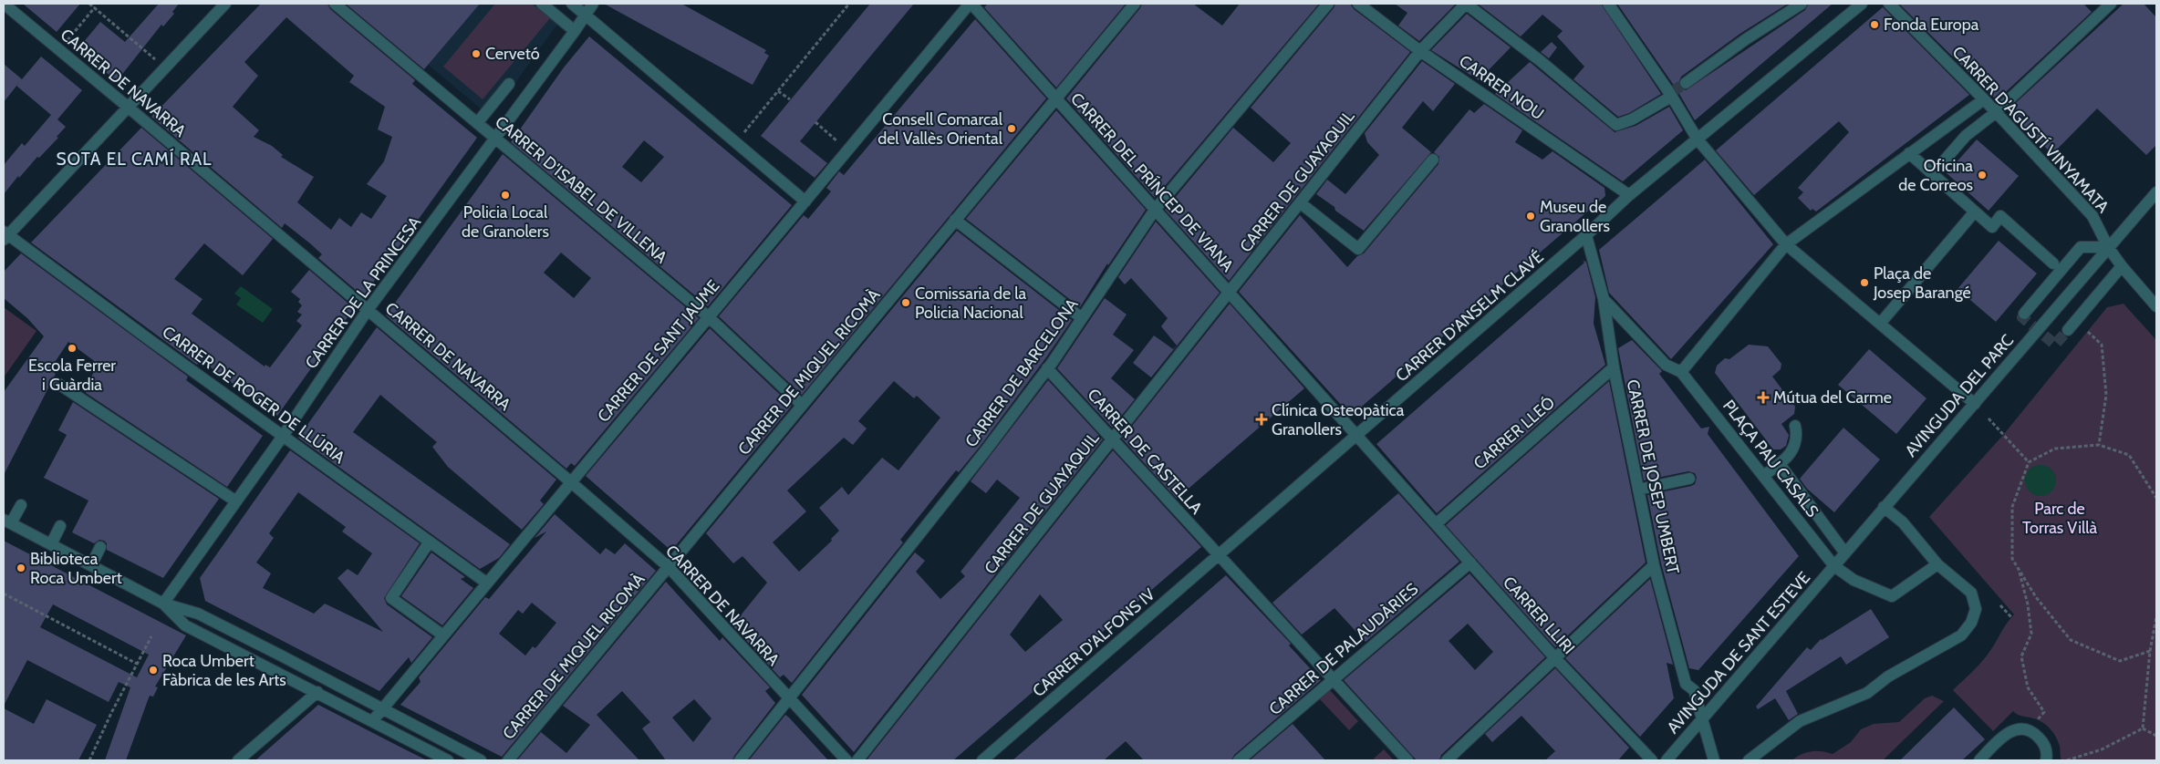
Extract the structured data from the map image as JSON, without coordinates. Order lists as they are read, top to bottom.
{
  "streets": {
    "street": [
      "CARRER DE NAVARRA",
      "CARRER NOU",
      "CARRER D'AGUSTÍ VINYAMATA",
      "CARRER DE GUAYAQUIL",
      "CARRER DEL PRÍNCEP DE VIANA",
      "CARRER D'ISABEL DE VILLENA",
      "CARRER DE LA PRINCESA",
      "CARRER D'ANSELM CLAVÉ",
      "CARRER DE SANT JAUME",
      "CARRER DE MIQUEL RICOMÀ",
      "CARRER DE BARCELONA",
      "CARRER DE ROGER DE LLÚRIA",
      "AVINGUDA DEL PARC",
      "CARRER LLEÓ",
      "CARRER DE CASTELLA",
      "PLAÇA PAU CASALS",
      "CARRER DE JOSEP UMBERT",
      "CARRER LLIRI",
      "CARRER D'ALFONS IV",
      "CARRER DE PALAUDÀRIES",
      "AVINGUDA DE SANT ESTEVE"
    ]
  },
  "crossings": [
    ["CARRER DE NAVARRA", "CARRER DE LA PRINCESA"],
    ["CARRER DE NAVARRA", "CARRER DE SANT JAUME"],
    ["CARRER DE NAVARRA", "CARRER DE MIQUEL RICOMÀ"],
    ["CARRER DE NAVARRA", "CARRER DE BARCELONA"],
    ["CARRER NOU", "CARRER DE GUAYAQUIL"],
    ["CARRER NOU", "CARRER D'ANSELM CLAVÉ"],
    ["CARRER D'AGUSTÍ VINYAMATA", "AVINGUDA DEL PARC"],
    ["CARRER DE GUAYAQUIL", "CARRER DEL PRÍNCEP DE VIANA"],
    ["CARRER DE GUAYAQUIL", "CARRER DE CASTELLA"],
    ["CARRER DEL PRÍNCEP DE VIANA", "CARRER D'ANSELM CLAVÉ"],
    ["CARRER DEL PRÍNCEP DE VIANA", "CARRER DE SANT JAUME"],
    ["CARRER DEL PRÍNCEP DE VIANA", "CARRER DE MIQUEL RICOMÀ"],
    ["CARRER DEL PRÍNCEP DE VIANA", "CARRER DE BARCELONA"],
    ["CARRER DEL PRÍNCEP DE VIANA", "CARRER LLIRI"],
    ["CARRER D'ISABEL DE VILLENA", "CARRER DE LA PRINCESA"],
    ["CARRER D'ISABEL DE VILLENA", "CARRER DE SANT JAUME"],
    ["CARRER D'ISABEL DE VILLENA", "CARRER DE MIQUEL RICOMÀ"],
    ["CARRER DE LA PRINCESA", "CARRER DE ROGER DE LLÚRIA"],
    ["CARRER D'ANSELM CLAVÉ", "CARRER DE CASTELLA"],
    ["CARRER D'ANSELM CLAVÉ", "CARRER DE JOSEP UMBERT"],
    ["CARRER D'ANSELM CLAVÉ", "CARRER LLIRI"],
    ["CARRER D'ANSELM CLAVÉ", "CARRER D'ALFONS IV"],
    ["CARRER DE SANT JAUME", "CARRER DE ROGER DE LLÚRIA"],
    ["CARRER DE BARCELONA", "CARRER DE CASTELLA"],
    ["AVINGUDA DEL PARC", "PLAÇA PAU CASALS"],
    ["AVINGUDA DEL PARC", "AVINGUDA DE SANT ESTEVE"],
    ["CARRER LLEÓ", "CARRER DE JOSEP UMBERT"],
    ["CARRER LLEÓ", "CARRER LLIRI"],
    ["CARRER DE CASTELLA", "CARRER D'ALFONS IV"],
    ["CARRER DE CASTELLA", "CARRER DE PALAUDÀRIES"],
    ["PLAÇA PAU CASALS", "AVINGUDA DE SANT ESTEVE"],
    ["CARRER DE JOSEP UMBERT", "AVINGUDA DE SANT ESTEVE"],
    ["CARRER LLIRI", "CARRER DE PALAUDÀRIES"]
  ],
  "districts": ["SOTA EL CAMÍ RAL"],
  "parks": ["Parc de Torras Villà"],
  "places": {
    "other": [
      "Fonda Europa",
      "Cervetó",
      "Consell Comarcal del Vallès Oriental",
      "Oficina de Correos",
      "Policia Local de Granolers",
      "Museu de Granollers",
      "Plaça de Josep Barangé",
      "Comissaria de la Policia Nacional",
      "Escola Ferrer i Guàrdia",
      "Biblioteca Roca Umbert",
      "Roca Umbert Fàbrica de les Arts"
    ],
    "health": ["Mútua del Carme", "Clínica Osteopàtica Granollers"]
  }
}
